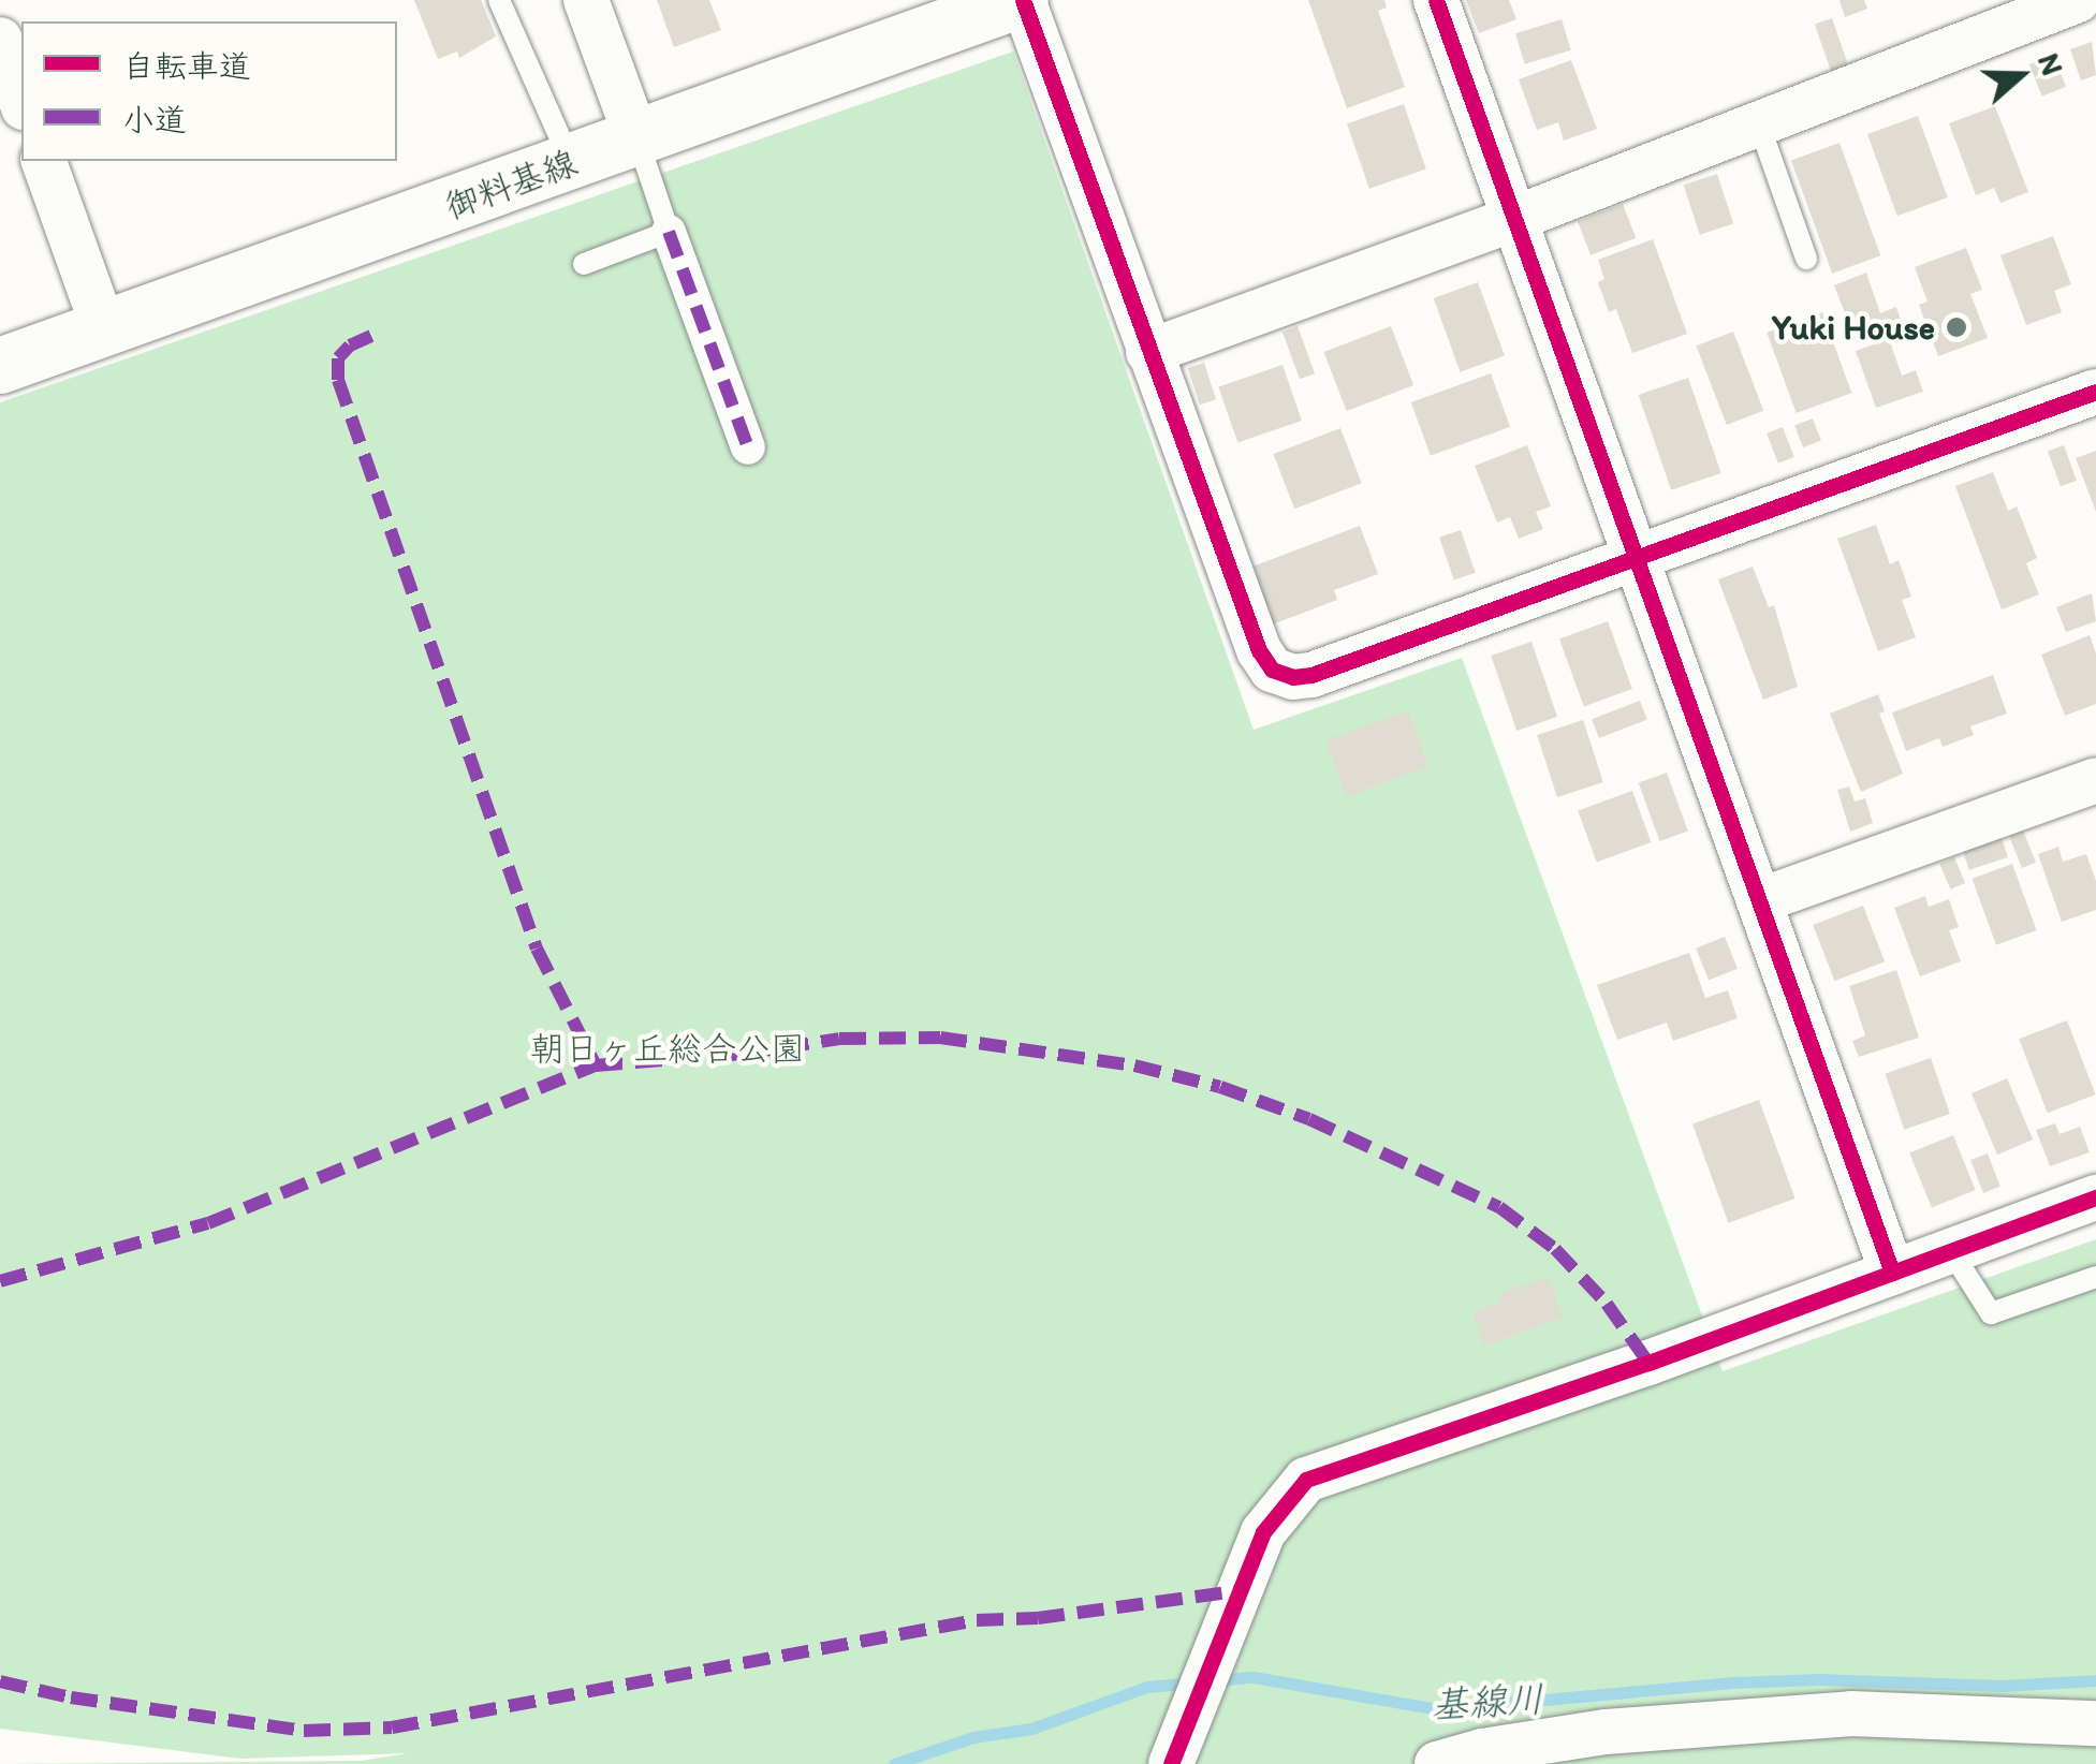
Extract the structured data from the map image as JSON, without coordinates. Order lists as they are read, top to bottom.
{
  "streets": {
    "street": ["御料基線"]
  },
  "water": ["基線川"],
  "parks": ["朝日ヶ丘総合公園"],
  "places": ["Yuki House"],
  "legend": ["自転車道", "小道"],
  "north": "right"
}
